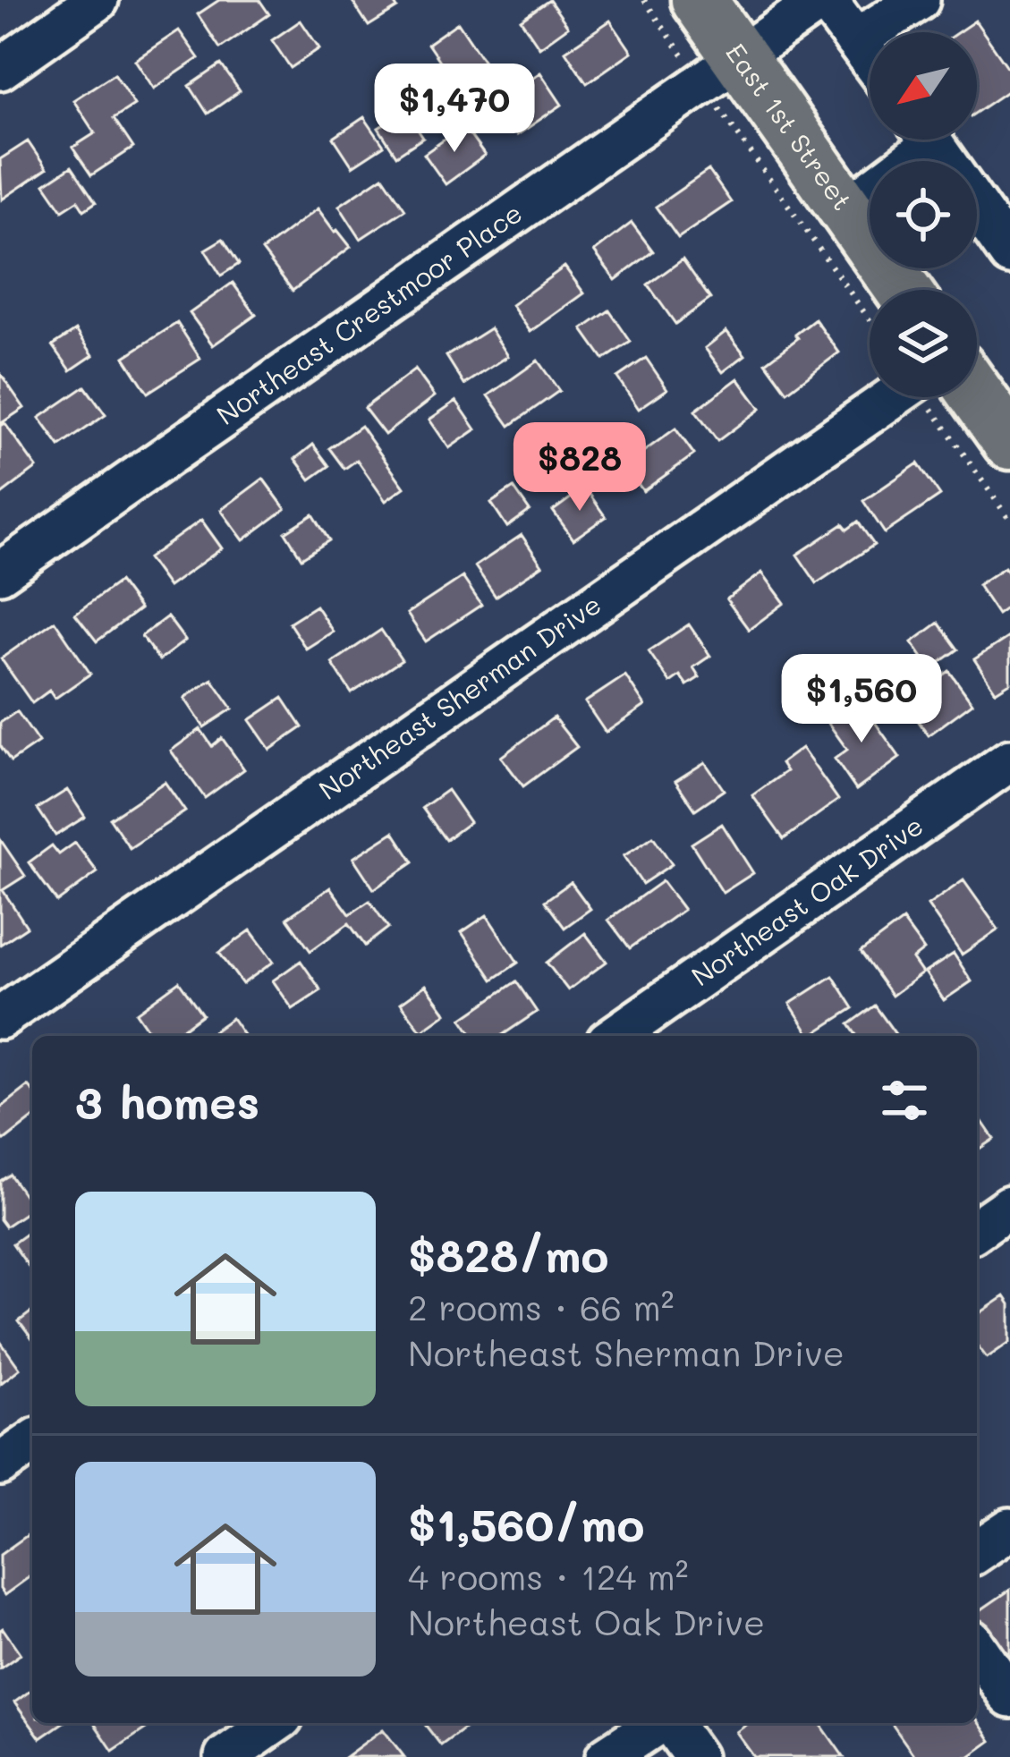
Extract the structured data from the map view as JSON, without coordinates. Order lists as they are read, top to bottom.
{
  "streets": {
    "main road": ["East 1st Street"],
    "street": ["Northeast Crestmoor Place", "Northeast Sherman Drive", "Northeast Oak Drive"]
  },
  "crossings": [
    ["East 1st Street", "Northeast Crestmoor Place"]
  ],
  "north": "bottom left",
  "page": {
    "price": ["$1,470", "$828", "$1,560"],
    "heading": "3 homes",
    "list": [
      {
        "name": "$828/mo",
        "note": "2 rooms · 66 m² · Northeast Sherman Drive"
      },
      {
        "name": "$1,560/mo",
        "note": "4 rooms · 124 m² · Northeast Oak Drive"
      }
    ]
  }
}
